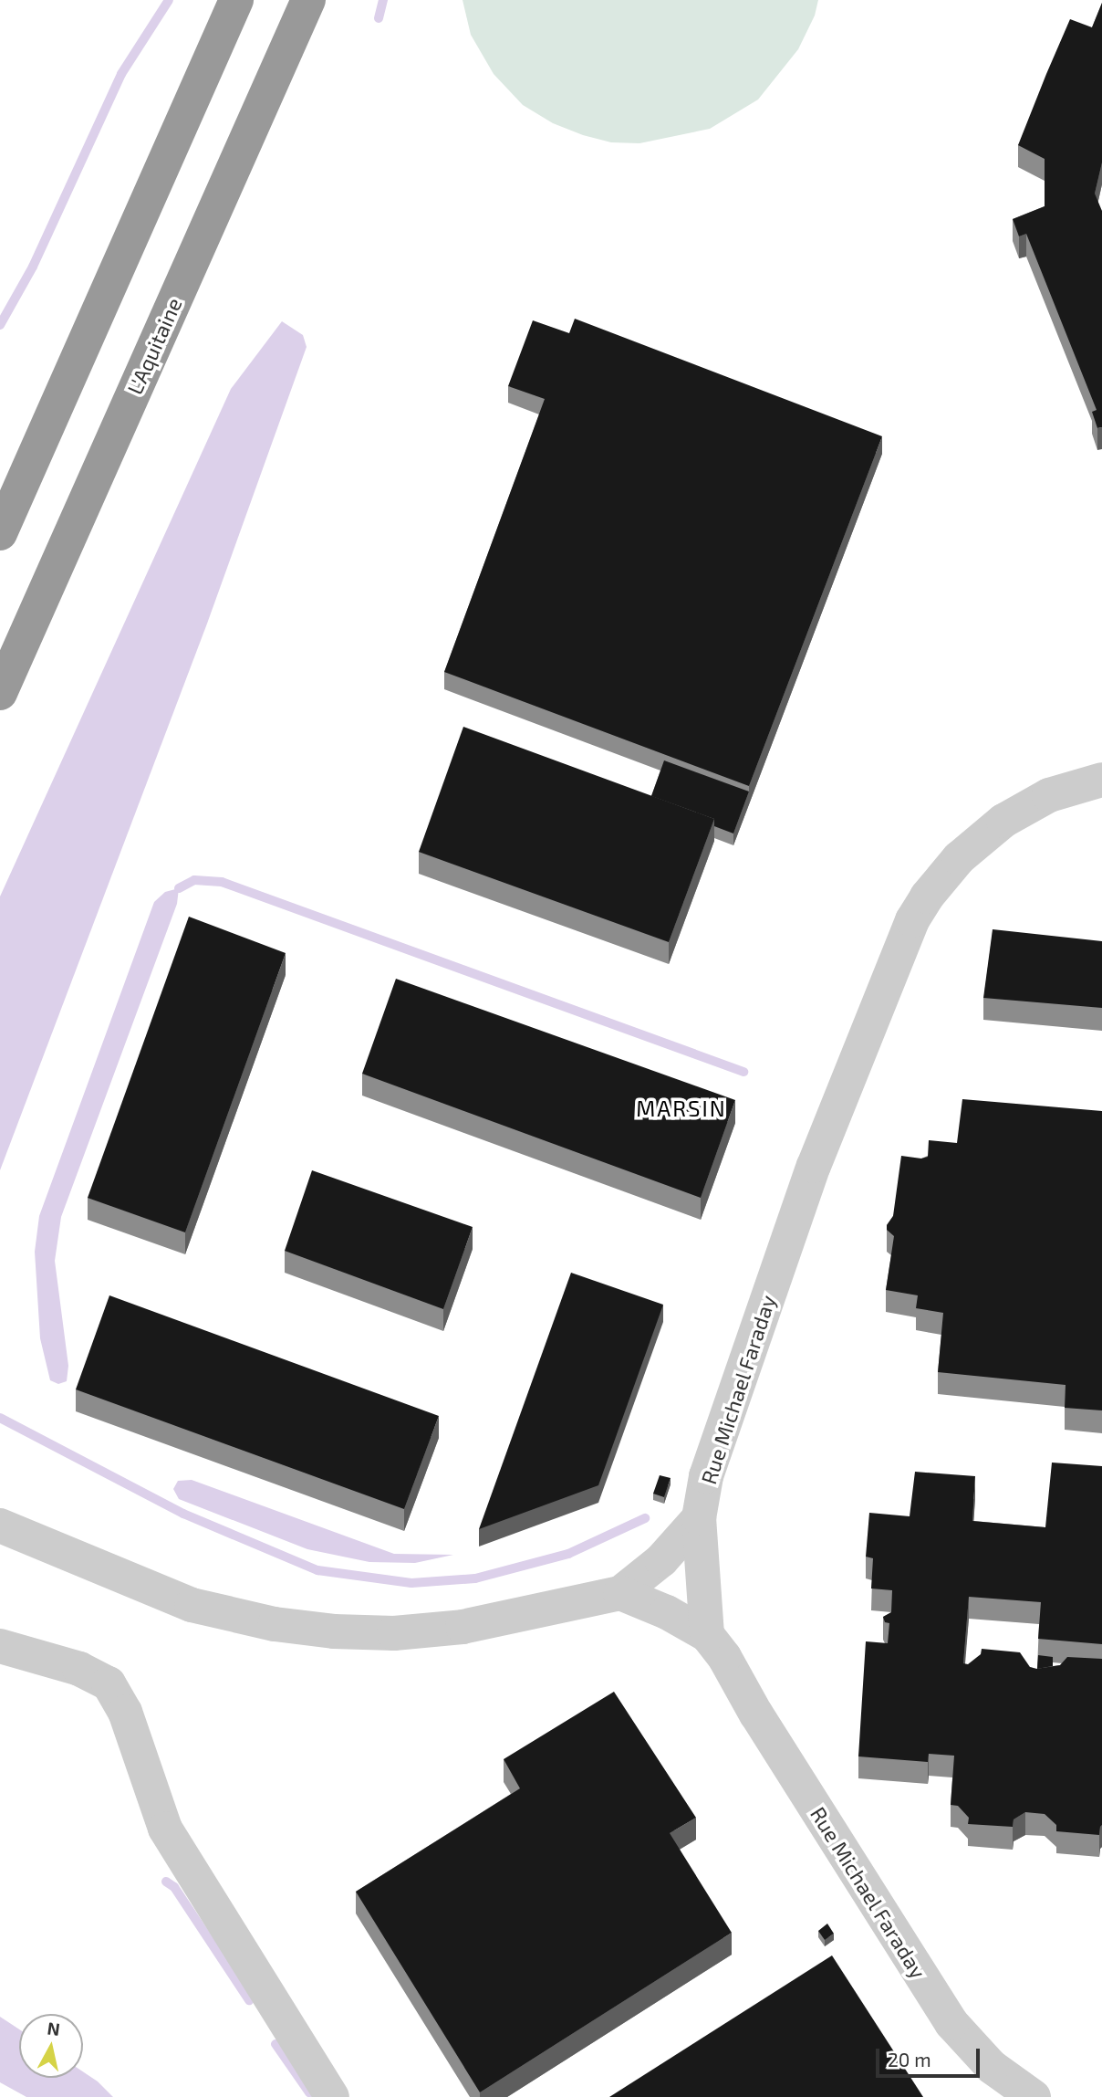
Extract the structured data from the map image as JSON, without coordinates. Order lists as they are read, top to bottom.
{
  "streets": {
    "highway": ["L'Aquitaine"],
    "street": ["Rue Michael Faraday"]
  },
  "districts": ["MARSIN"],
  "scale_bar": "20 m",
  "north": "top"
}
